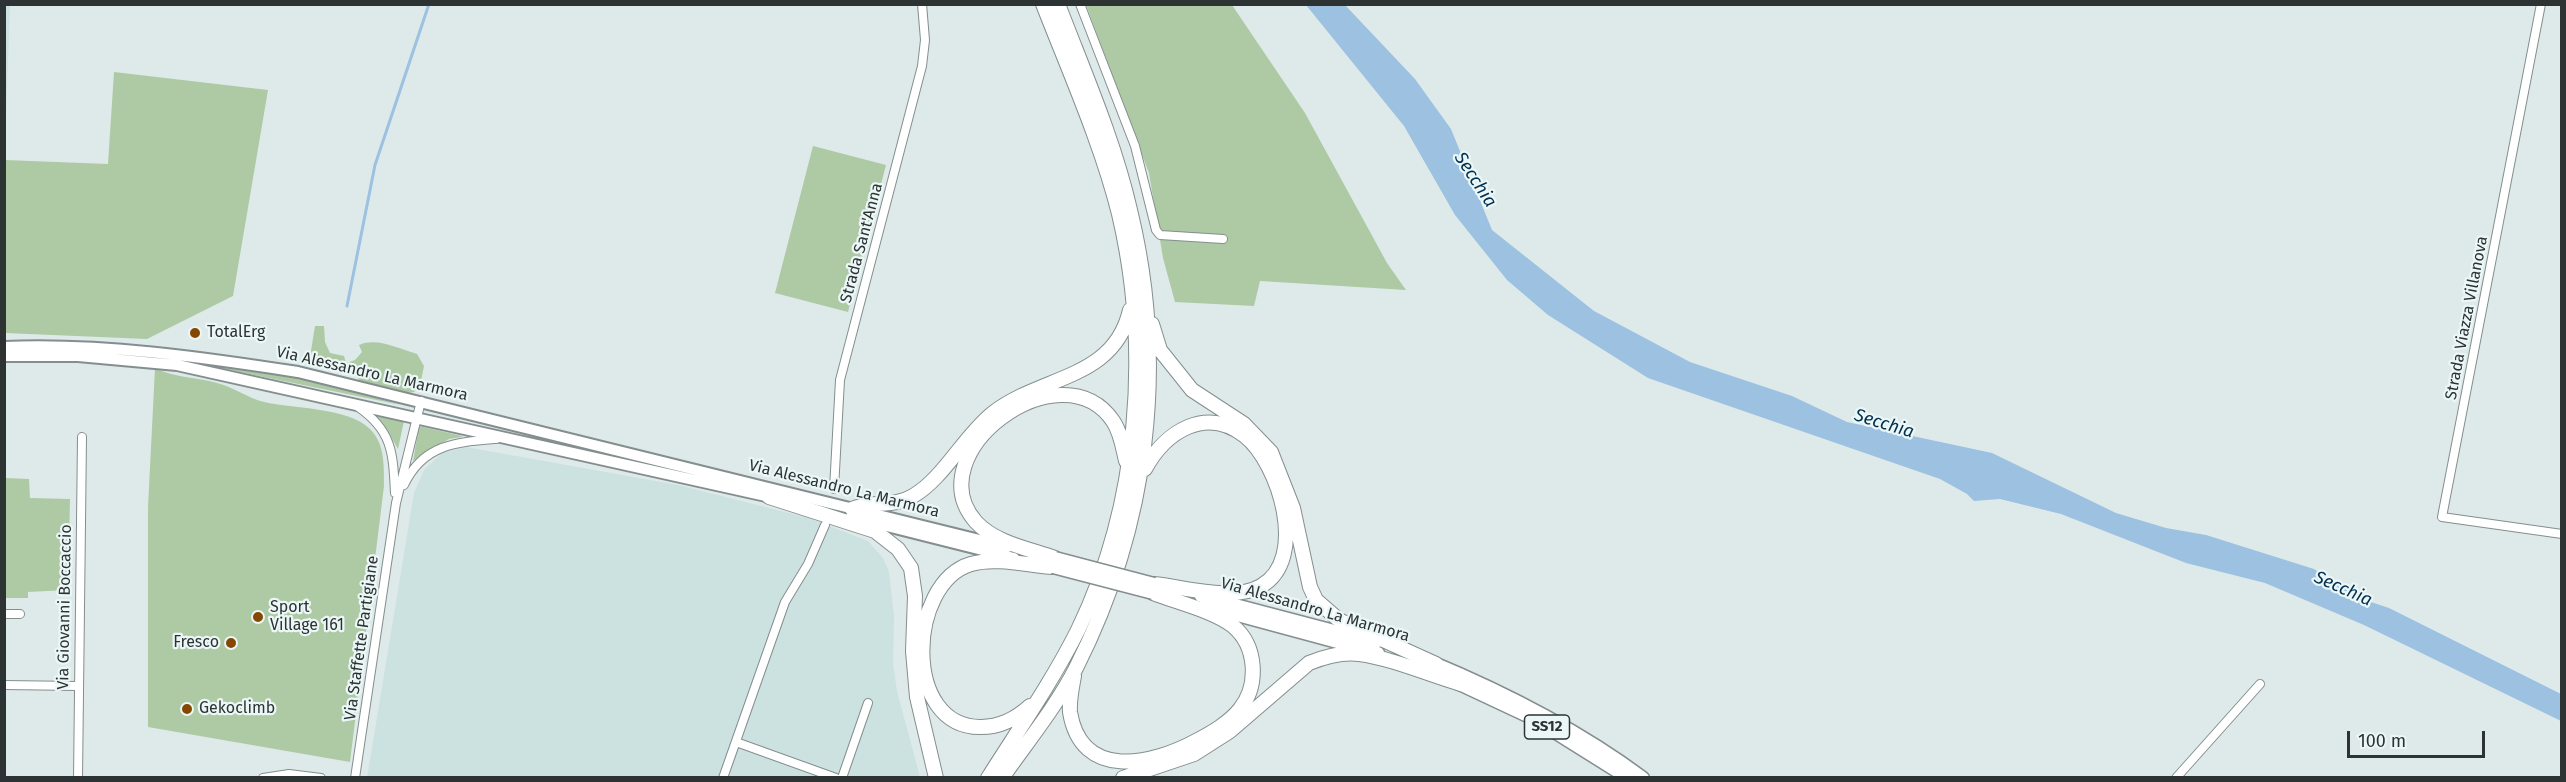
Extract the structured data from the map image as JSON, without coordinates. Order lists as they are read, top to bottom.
{
  "streets": {
    "main road": ["Via Alessandro La Marmora", "SS12"],
    "street": [
      "Strada Sant'Anna",
      "Strada Viazza Villanova",
      "Via Giovanni Boccaccio",
      "Via Staffette Partigiane"
    ]
  },
  "crossings": [
    ["Via Alessandro La Marmora", "Via Staffette Partigiane"]
  ],
  "water": ["Secchia"],
  "places": [
    "TotalErg",
    "Sport Village 161",
    "Fresco",
    "Gekoclimb"
  ],
  "scale_bar": "100 m"
}
